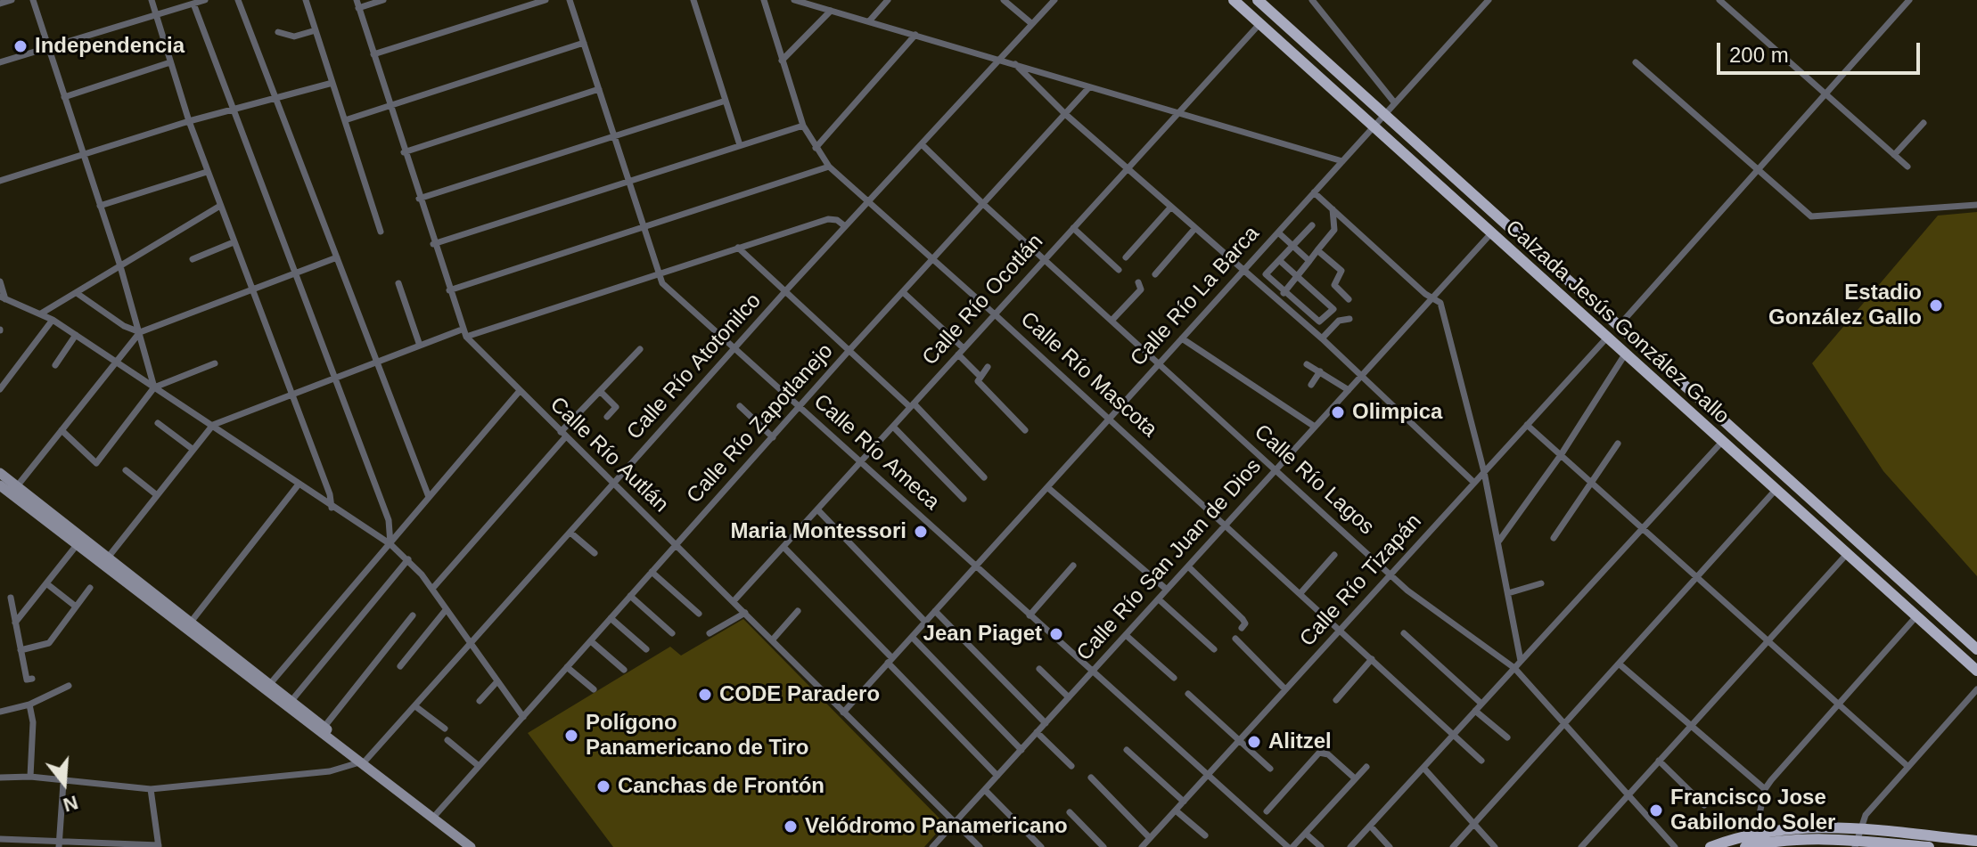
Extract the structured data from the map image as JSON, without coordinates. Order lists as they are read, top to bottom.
{
  "streets": {
    "main road": ["Calzada Jesús González Gallo"],
    "street": [
      "Calle Río La Barca",
      "Calle Río Ocotlán",
      "Calle Río Atotonilco",
      "Calle Río Mascota",
      "Calle Río Zapotlanejo",
      "Calle Río Ameca",
      "Calle Río Autlán",
      "Calle Río Lagos",
      "Calle Río San Juan de Dios",
      "Calle Río Tizapán"
    ]
  },
  "crossings": [
    ["Calle Río La Barca", "Calzada Jesús González Gallo"],
    ["Calle Río La Barca", "Calle Río Mascota"],
    ["Calle Río La Barca", "Calle Río Ameca"],
    ["Calle Río La Barca", "Calle Río Autlán"],
    ["Calle Río La Barca", "Calle Río Lagos"],
    ["Calle Río Ocotlán", "Calzada Jesús González Gallo"],
    ["Calle Río Ocotlán", "Calle Río Mascota"],
    ["Calle Río Ocotlán", "Calle Río Ameca"],
    ["Calle Río Ocotlán", "Calle Río Autlán"],
    ["Calle Río Ocotlán", "Calle Río Lagos"],
    ["Calzada Jesús González Gallo", "Calle Río San Juan de Dios"],
    ["Calzada Jesús González Gallo", "Calle Río Tizapán"],
    ["Calle Río Atotonilco", "Calle Río Mascota"],
    ["Calle Río Atotonilco", "Calle Río Ameca"],
    ["Calle Río Atotonilco", "Calle Río Autlán"],
    ["Calle Río Atotonilco", "Calle Río Lagos"],
    ["Calle Río Mascota", "Calle Río Zapotlanejo"],
    ["Calle Río Mascota", "Calle Río San Juan de Dios"],
    ["Calle Río Mascota", "Calle Río Tizapán"],
    ["Calle Río Zapotlanejo", "Calle Río Ameca"],
    ["Calle Río Zapotlanejo", "Calle Río Autlán"],
    ["Calle Río Zapotlanejo", "Calle Río Lagos"],
    ["Calle Río Ameca", "Calle Río San Juan de Dios"],
    ["Calle Río Ameca", "Calle Río Tizapán"],
    ["Calle Río Autlán", "Calle Río San Juan de Dios"],
    ["Calle Río Lagos", "Calle Río San Juan de Dios"],
    ["Calle Río Lagos", "Calle Río Tizapán"]
  ],
  "places": [
    "Independencia",
    "Estadio González Gallo",
    "Olimpica",
    "Maria Montessori",
    "Jean Piaget",
    "CODE Paradero",
    "Polígono Panamericano de Tiro",
    "Alitzel",
    "Canchas de Frontón",
    "Francisco Jose Gabilondo Soler",
    "Velódromo Panamericano"
  ],
  "scale_bar": "200 m",
  "north": "bottom"
}
